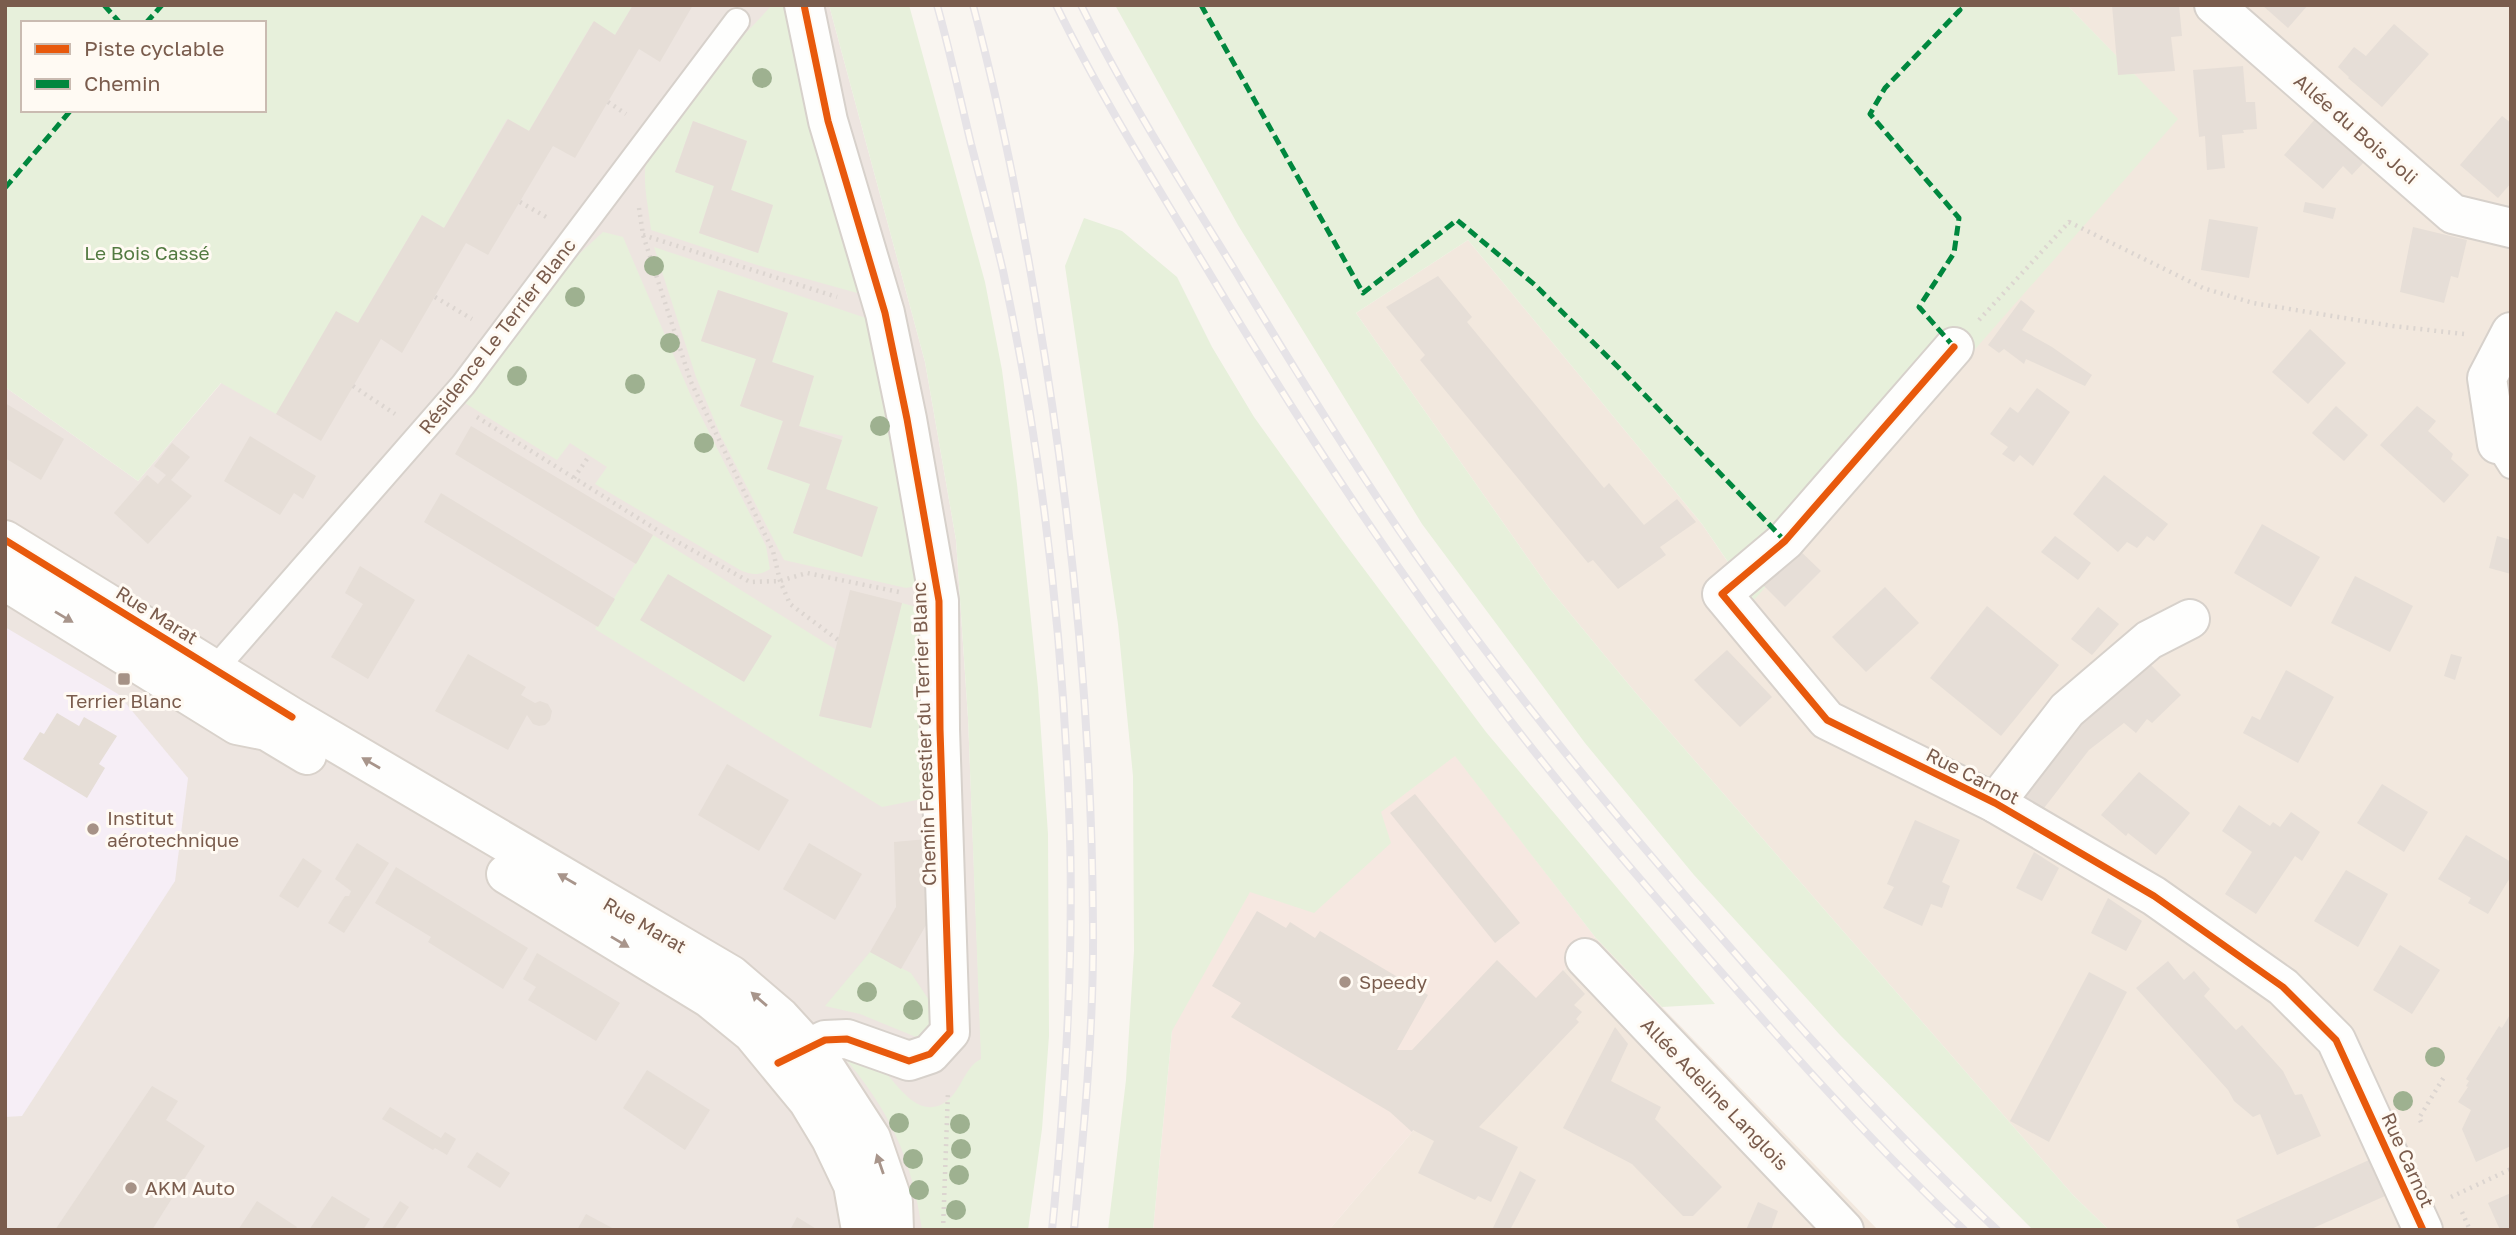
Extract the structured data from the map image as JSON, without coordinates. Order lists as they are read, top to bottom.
{
  "streets": {
    "street": [
      "Allée du Bois Joli",
      "Rue Marat",
      "Chemin Forestier du Terrier Blanc",
      "Rue Carnot",
      "Allée Adeline Langlois"
    ],
    "lane": ["Résidence Le Terrier Blanc"]
  },
  "crossings": [
    ["Résidence Le Terrier Blanc", "Rue Marat"]
  ],
  "parks": ["Le Bois Cassé"],
  "places": {
    "transit": ["Terrier Blanc"],
    "other": ["Institut aérotechnique", "Speedy", "AKM Auto"]
  },
  "legend": ["Piste cyclable", "Chemin"]
}
